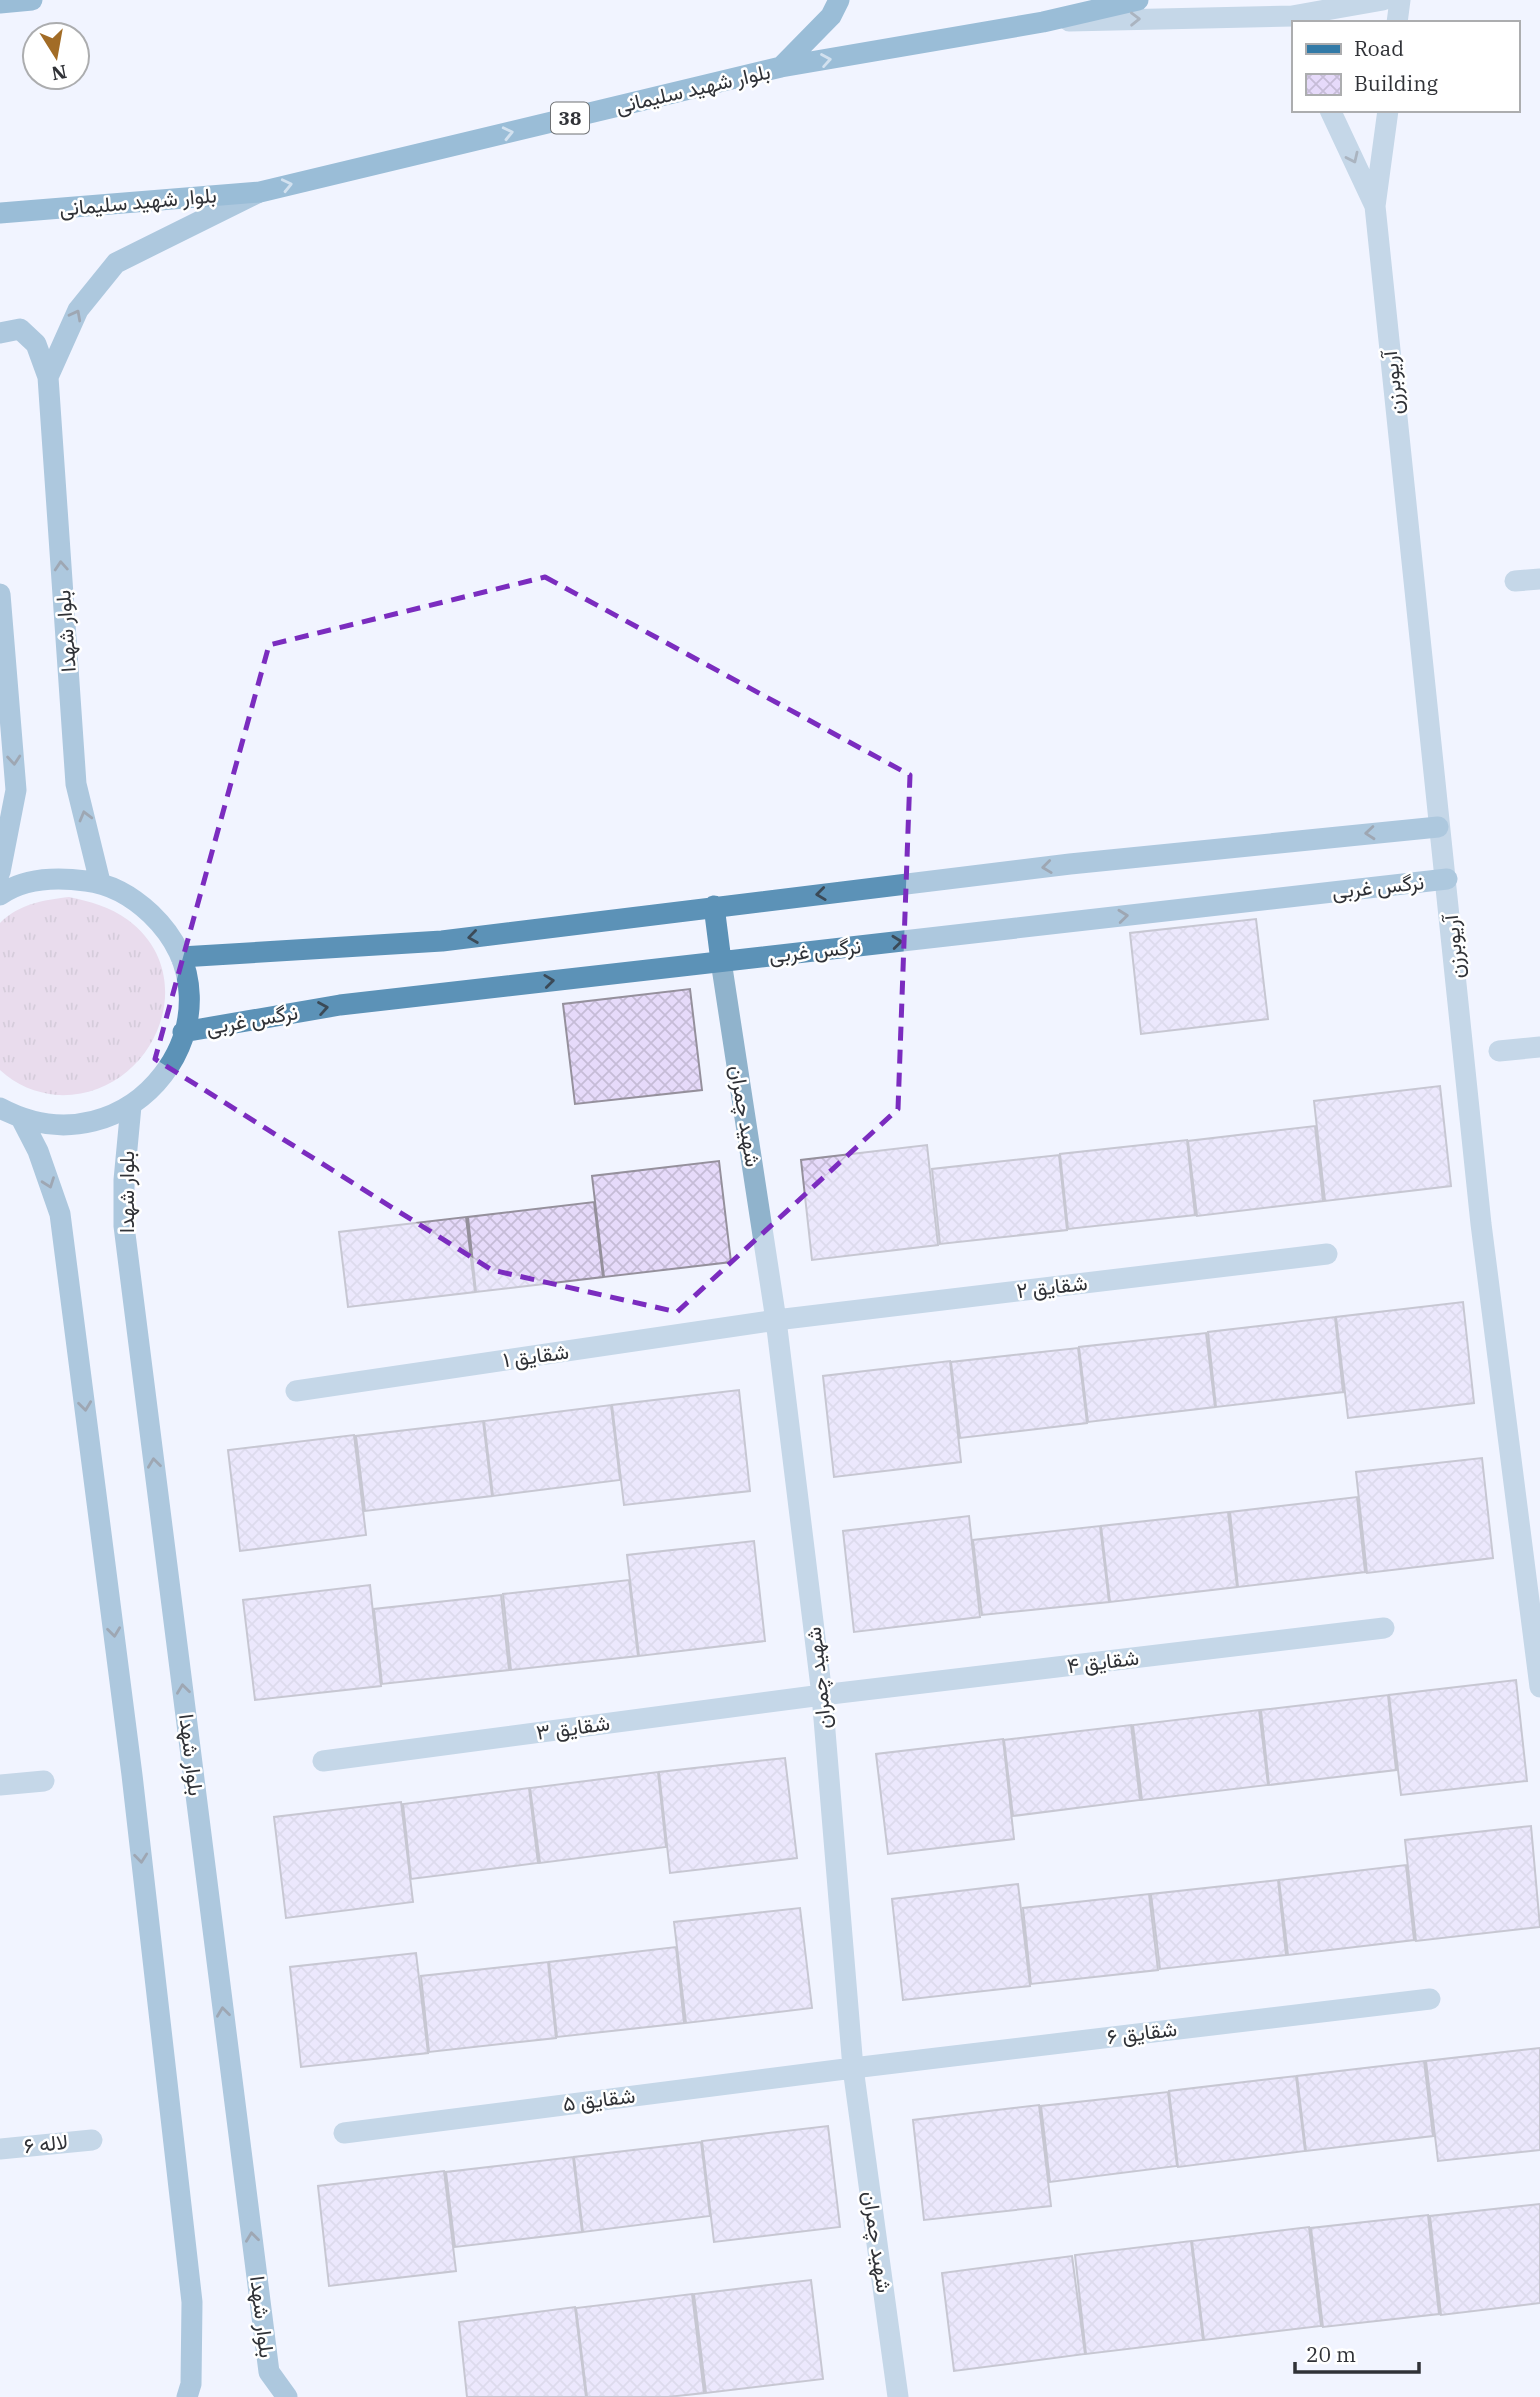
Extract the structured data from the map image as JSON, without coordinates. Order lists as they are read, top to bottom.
{
  "streets": {
    "main road": ["بلوار شهید سلیمانی", "38"],
    "street": [
      "آریوبرزن",
      "بلوار شهدا",
      "نرگس غربی",
      "شهید چمران",
      "شقایق ۲",
      "شقایق ۱",
      "شقایق ۴",
      "شقایق ۳",
      "شقایق ۶",
      "شقایق ۵",
      "لاله ۶"
    ]
  },
  "crossings": [
    ["آریوبرزن", "نرگس غربی"],
    ["نرگس غربی", "شهید چمران"],
    ["شهید چمران", "شقایق ۲"],
    ["شهید چمران", "شقایق ۱"],
    ["شهید چمران", "شقایق ۴"],
    ["شهید چمران", "شقایق ۳"],
    ["شهید چمران", "شقایق ۶"],
    ["شهید چمران", "شقایق ۵"],
    ["شقایق ۲", "شقایق ۱"],
    ["شقایق ۴", "شقایق ۳"],
    ["شقایق ۶", "شقایق ۵"]
  ],
  "one_way": ["بلوار شهید سلیمانی"],
  "legend": ["Road", "Building"],
  "scale_bar": "20 m",
  "north": "bottom"
}
